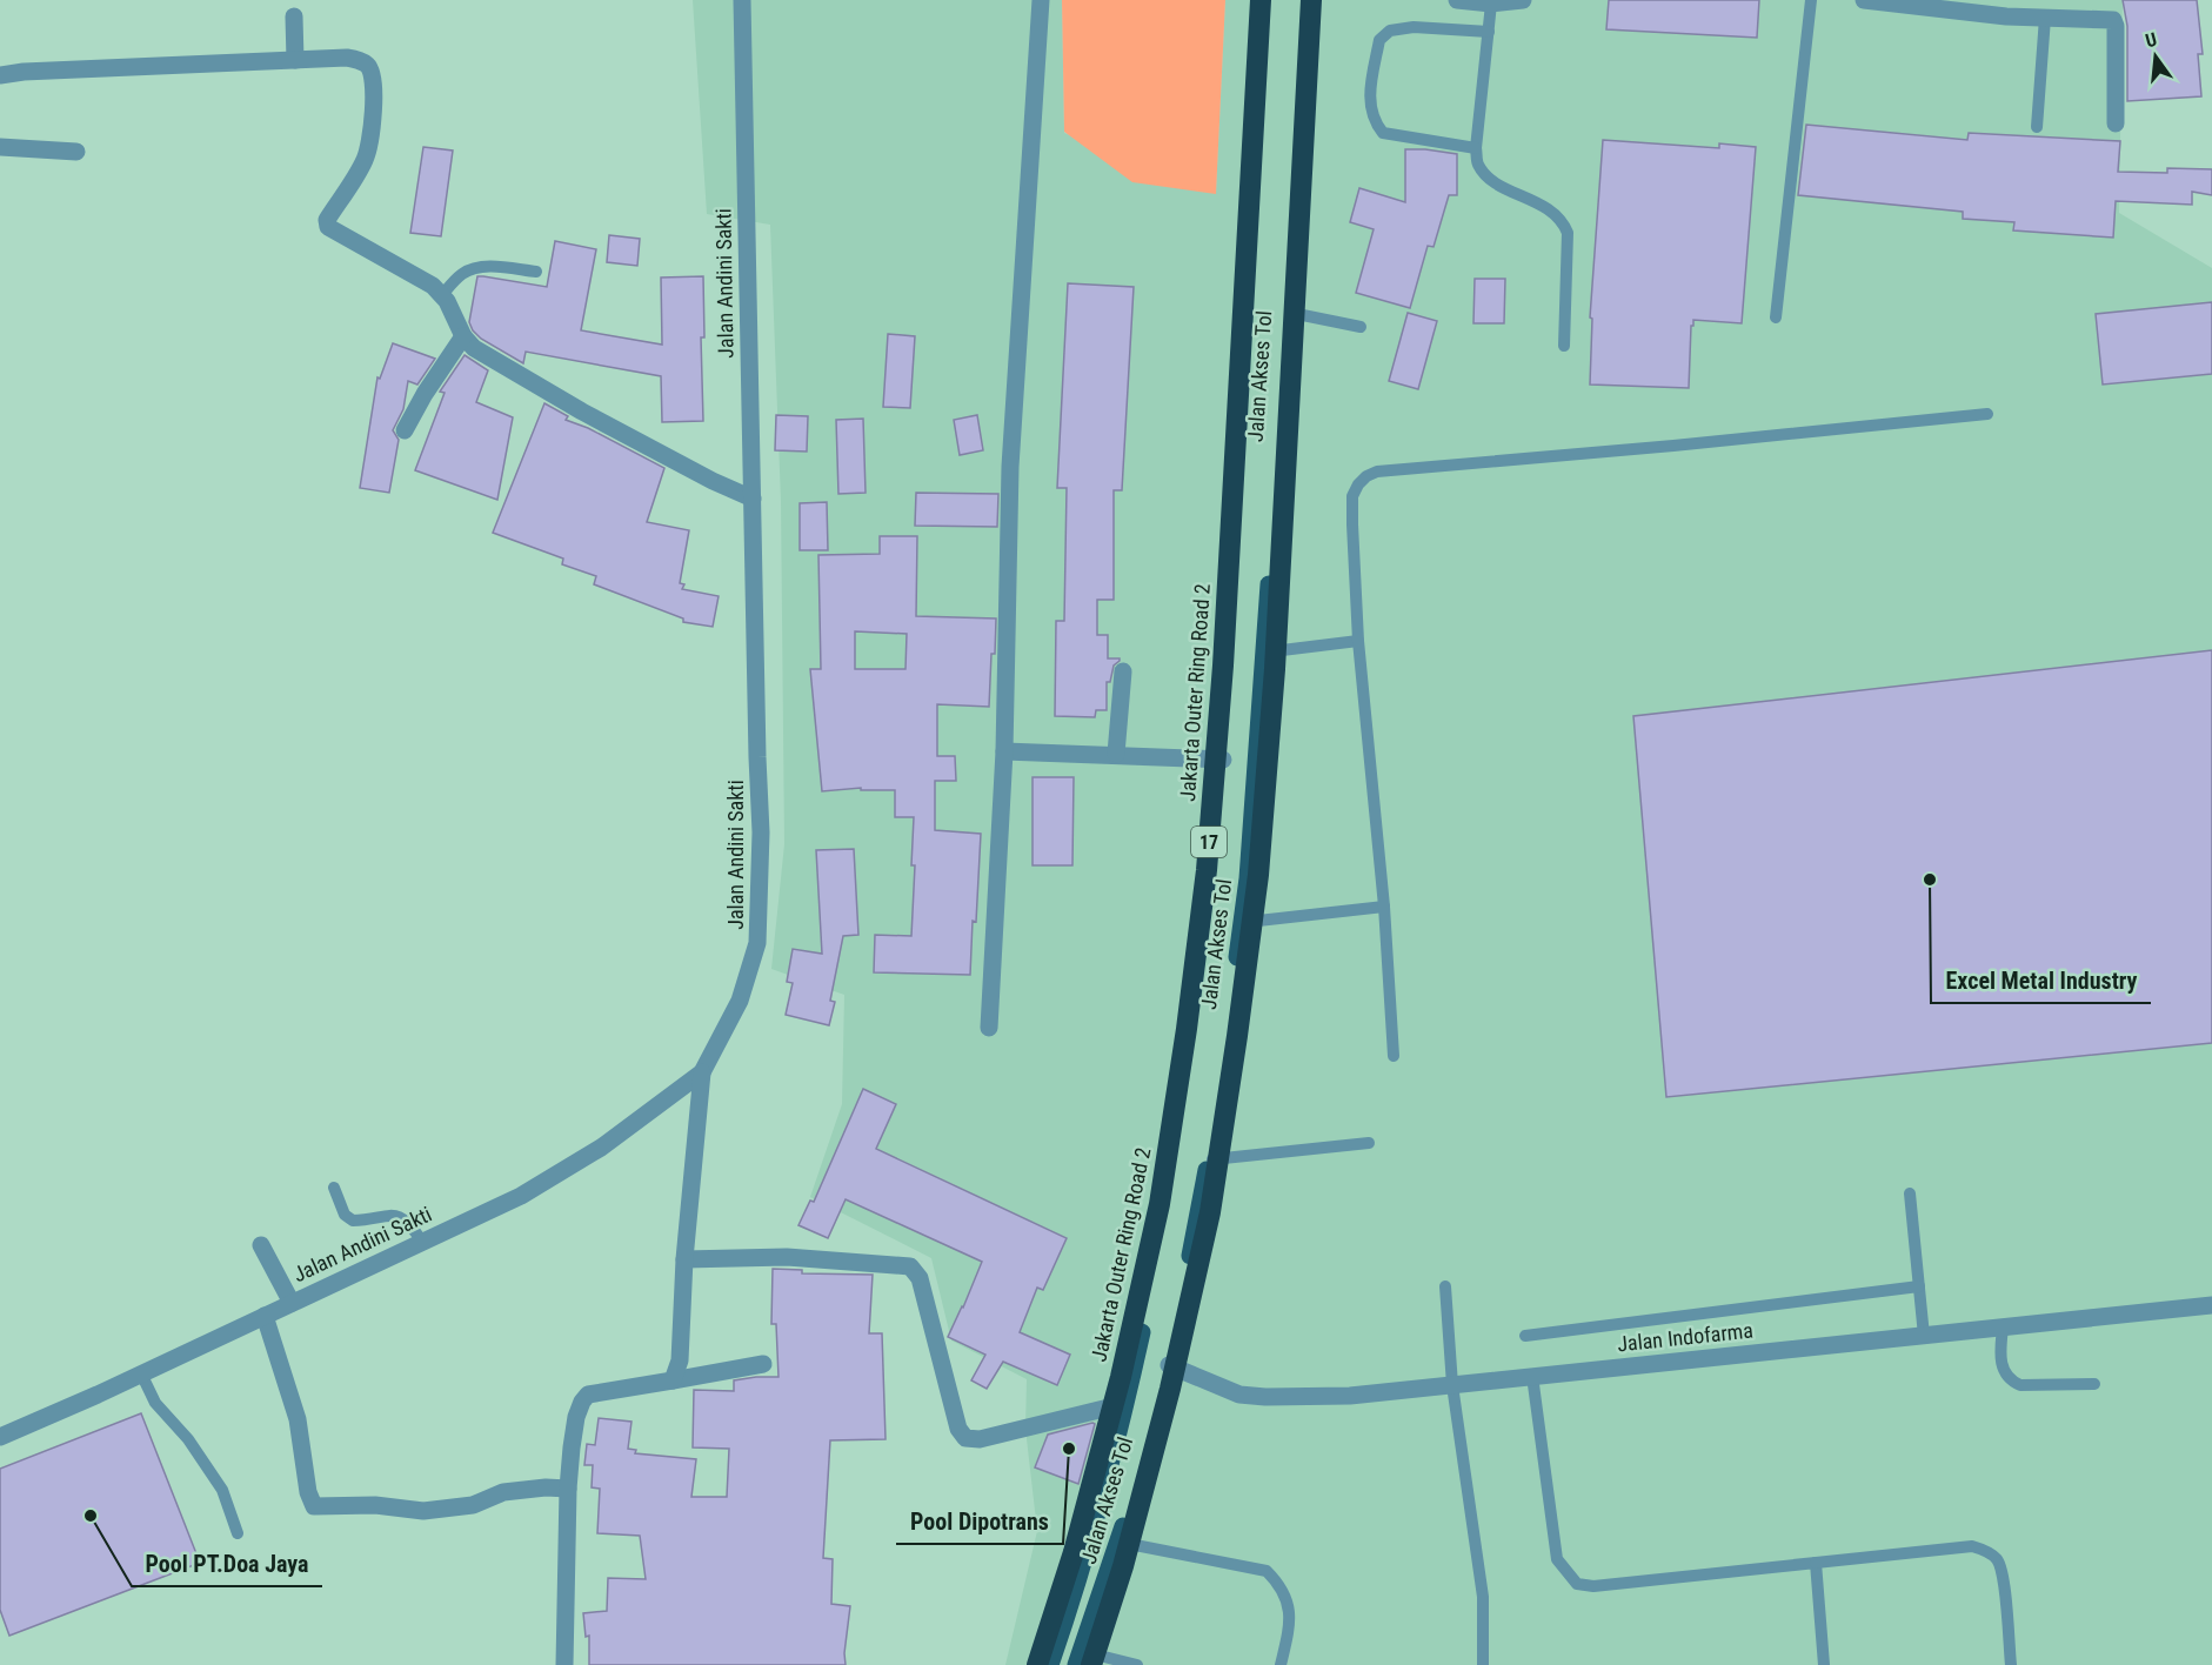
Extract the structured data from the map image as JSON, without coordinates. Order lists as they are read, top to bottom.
{
  "streets": {
    "highway": ["Jakarta Outer Ring Road 2", "17"],
    "main road": ["Jalan Akses Tol"],
    "street": ["Jalan Andini Sakti", "Jalan Indofarma"]
  },
  "crossings": [
    ["Jalan Akses Tol", "Jalan Indofarma"]
  ],
  "places": ["Excel Metal Industry", "Pool Dipotrans", "Pool PT.Doa Jaya"],
  "north": "top"
}
